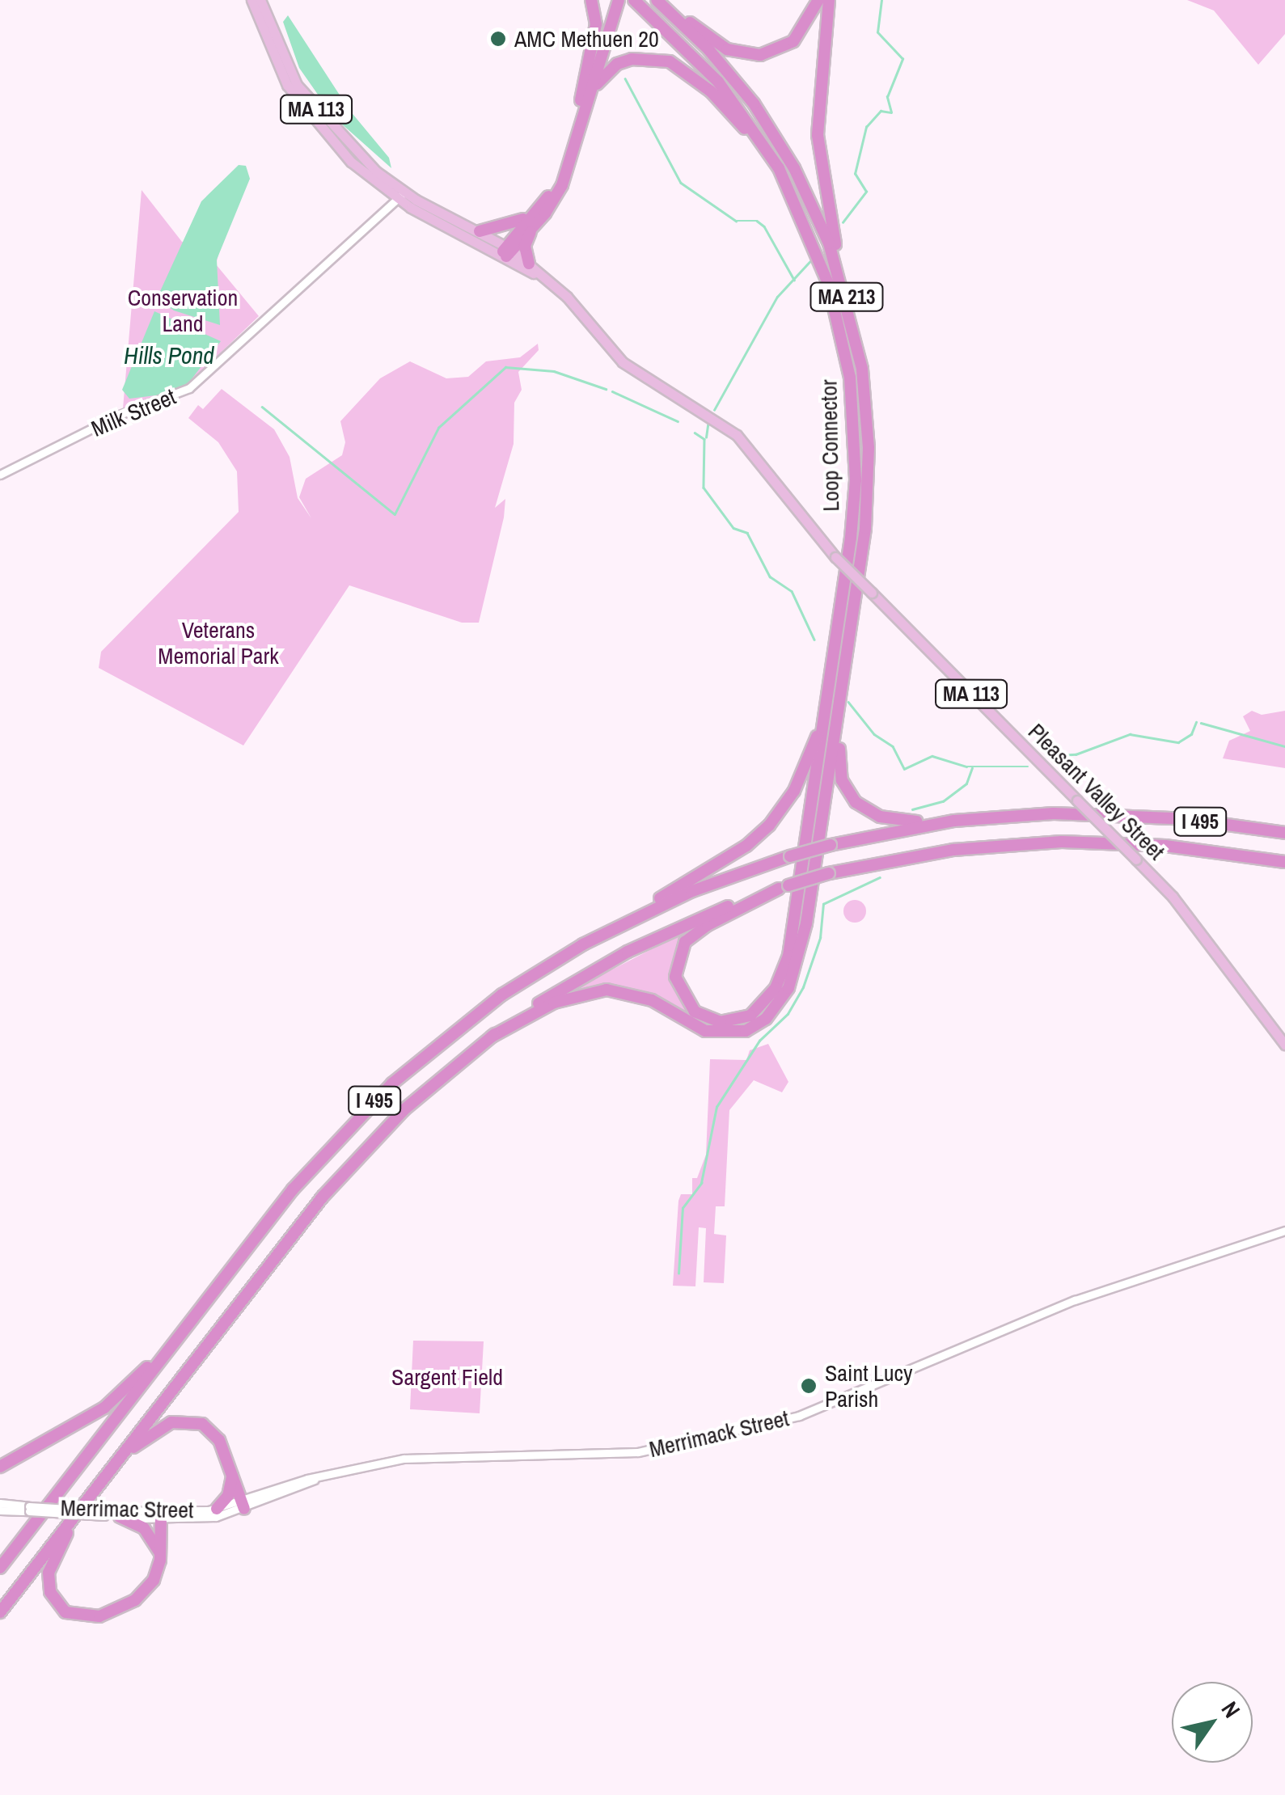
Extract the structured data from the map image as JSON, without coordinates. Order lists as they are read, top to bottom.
{
  "streets": {
    "highway": ["MA 213", "Loop Connector", "I 495"],
    "main road": [
      "MA 113",
      "Milk Street",
      "Pleasant Valley Street",
      "Merrimack Street",
      "Merrimac Street"
    ]
  },
  "crossings": [
    ["Milk Street", "Pleasant Valley Street"],
    ["Merrimack Street", "Merrimac Street"]
  ],
  "water": ["Hills Pond"],
  "parks": ["Conservation Land", "Veterans Memorial Park", "Sargent Field"],
  "places": ["AMC Methuen 20", "Saint Lucy Parish"],
  "north": "top right"
}
